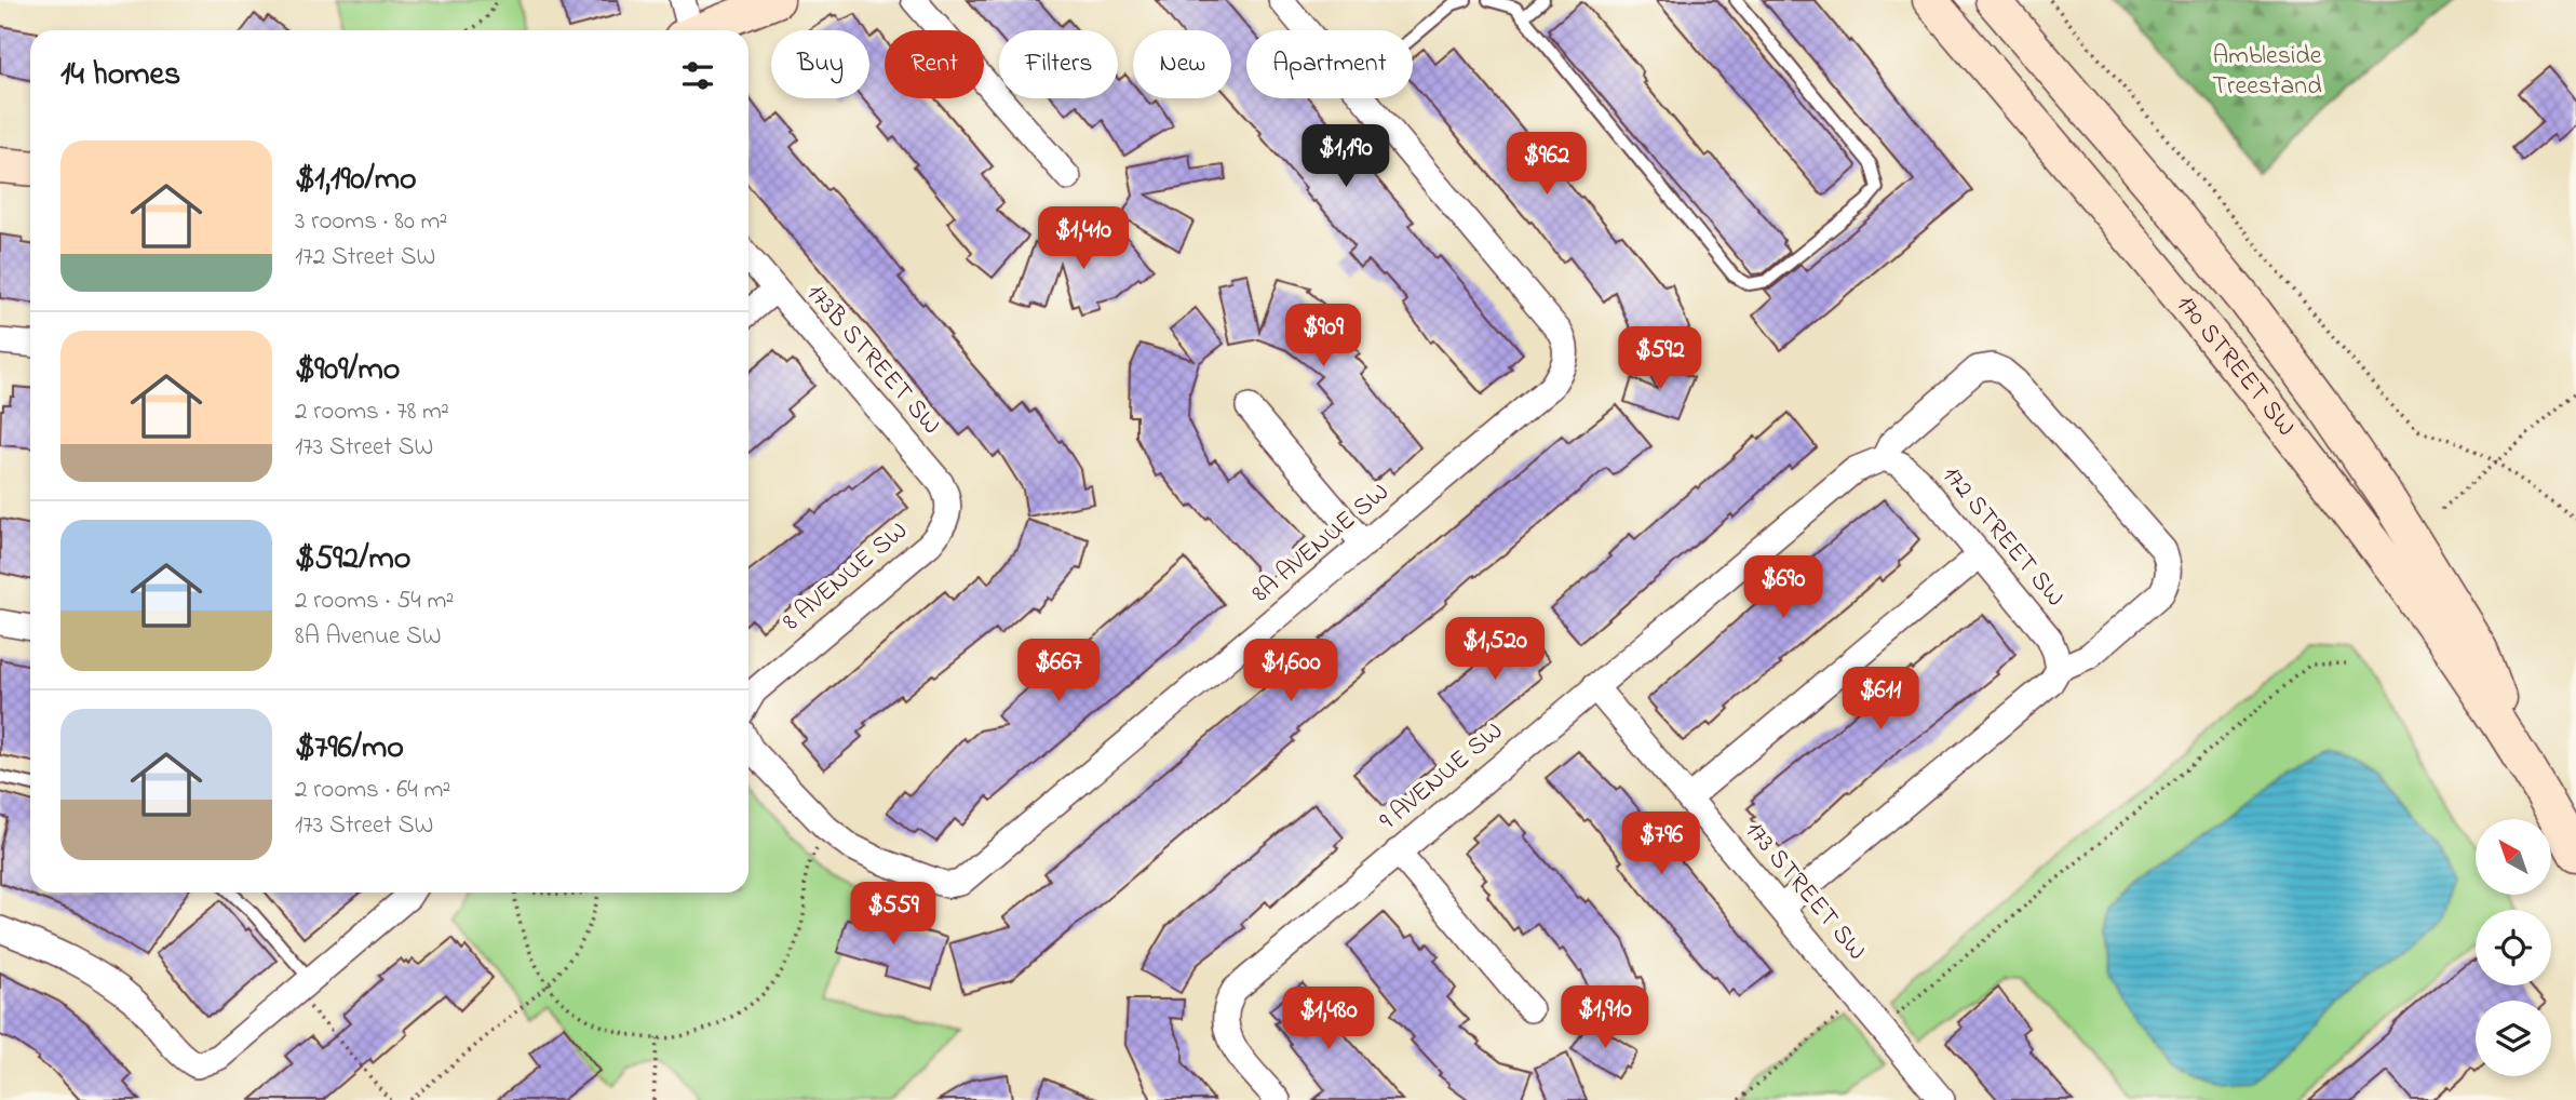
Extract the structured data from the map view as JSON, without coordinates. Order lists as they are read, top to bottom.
{
  "streets": {
    "main road": ["170 STREET SW"],
    "street": [
      "173B STREET SW",
      "172 STREET SW",
      "8A AVENUE SW",
      "8 AVENUE SW",
      "9 AVENUE SW",
      "173 STREET SW"
    ]
  },
  "crossings": [
    ["173B STREET SW", "8 AVENUE SW"],
    ["172 STREET SW", "9 AVENUE SW"],
    ["9 AVENUE SW", "173 STREET SW"]
  ],
  "parks": ["Ambleside Treestand"],
  "north": "top left",
  "page": {
    "chip": [
      "Buy",
      "Rent",
      "Filters",
      "New",
      "Apartment"
    ],
    "heading": "14 homes",
    "list": [
      {
        "name": "$1,190/mo",
        "note": "3 rooms · 80 m² · 172 Street SW"
      },
      {
        "name": "$909/mo",
        "note": "2 rooms · 78 m² · 173 Street SW"
      },
      {
        "name": "$592/mo",
        "note": "2 rooms · 54 m² · 8A Avenue SW"
      },
      {
        "name": "$796/mo",
        "note": "2 rooms · 64 m² · 173 Street SW"
      }
    ],
    "price": [
      "$1,190",
      "$962",
      "$1,410",
      "$909",
      "$592",
      "$690",
      "$1,520",
      "$667",
      "$1,600",
      "$611",
      "$796",
      "$559",
      "$1,910",
      "$1,480"
    ]
  }
}
